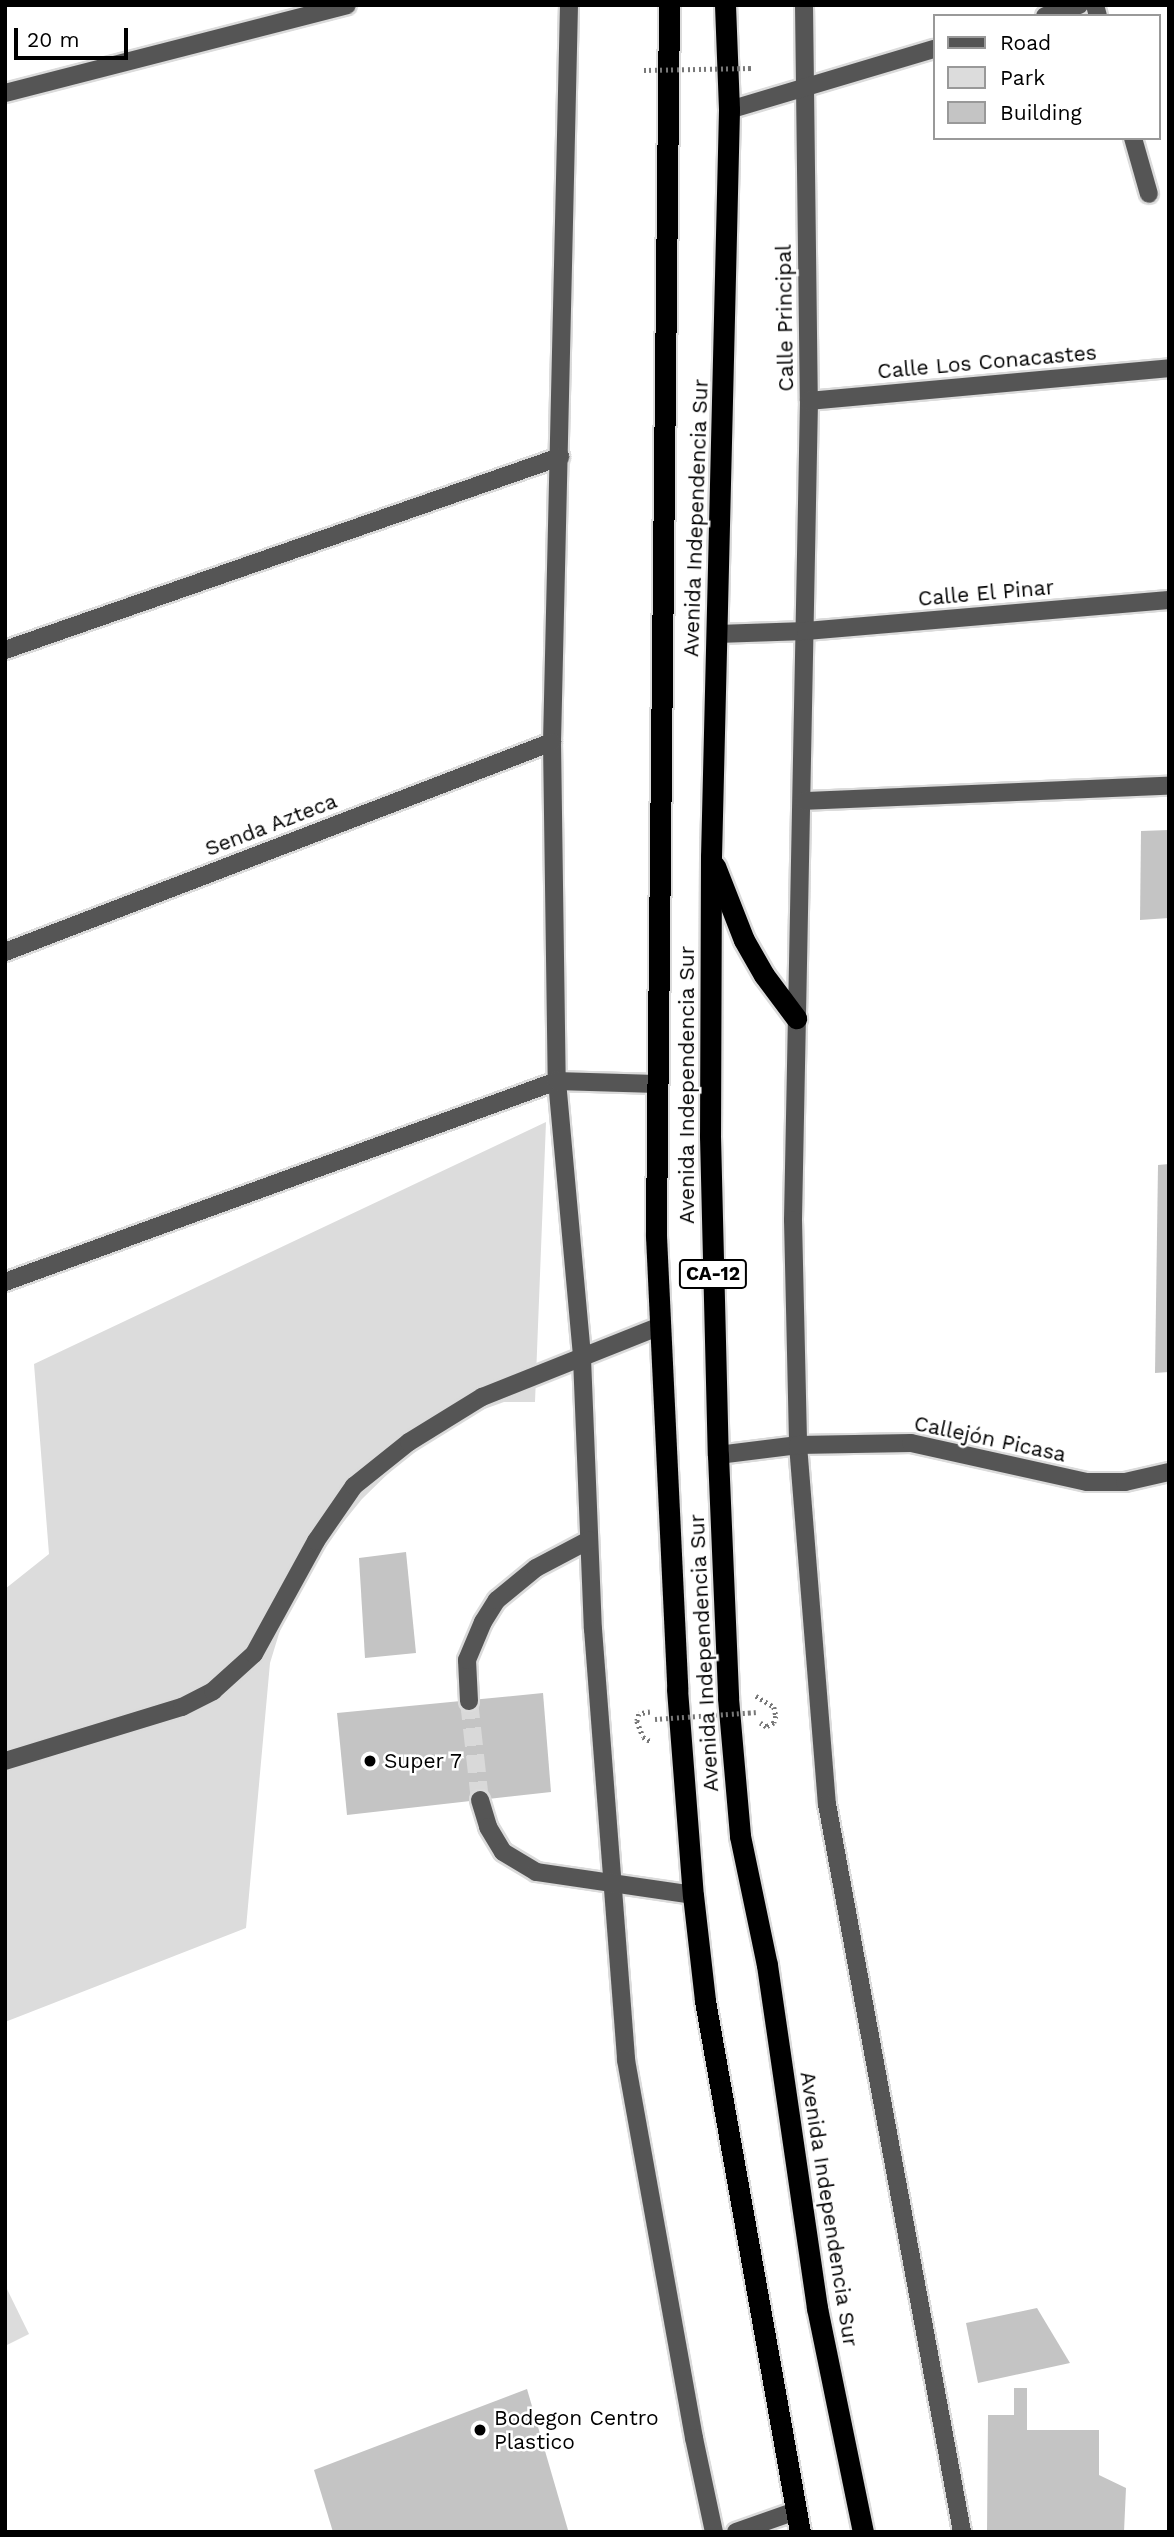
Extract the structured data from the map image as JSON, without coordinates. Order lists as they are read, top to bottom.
{
  "streets": {
    "highway": ["Avenida Independencia Sur", "CA-12"],
    "street": [
      "Calle Principal",
      "Calle Los Conacastes",
      "Calle El Pinar",
      "Senda Azteca",
      "Callejón Picasa"
    ]
  },
  "crossings": [
    ["Calle Principal", "Calle Los Conacastes"],
    ["Calle Principal", "Calle El Pinar"],
    ["Calle Principal", "Callejón Picasa"],
    ["Avenida Independencia Sur", "Calle El Pinar"],
    ["Avenida Independencia Sur", "Callejón Picasa"]
  ],
  "places": ["Super 7", "Bodegon Centro Plastico"],
  "legend": ["Road", "Park", "Building"],
  "scale_bar": "20 m"
}
